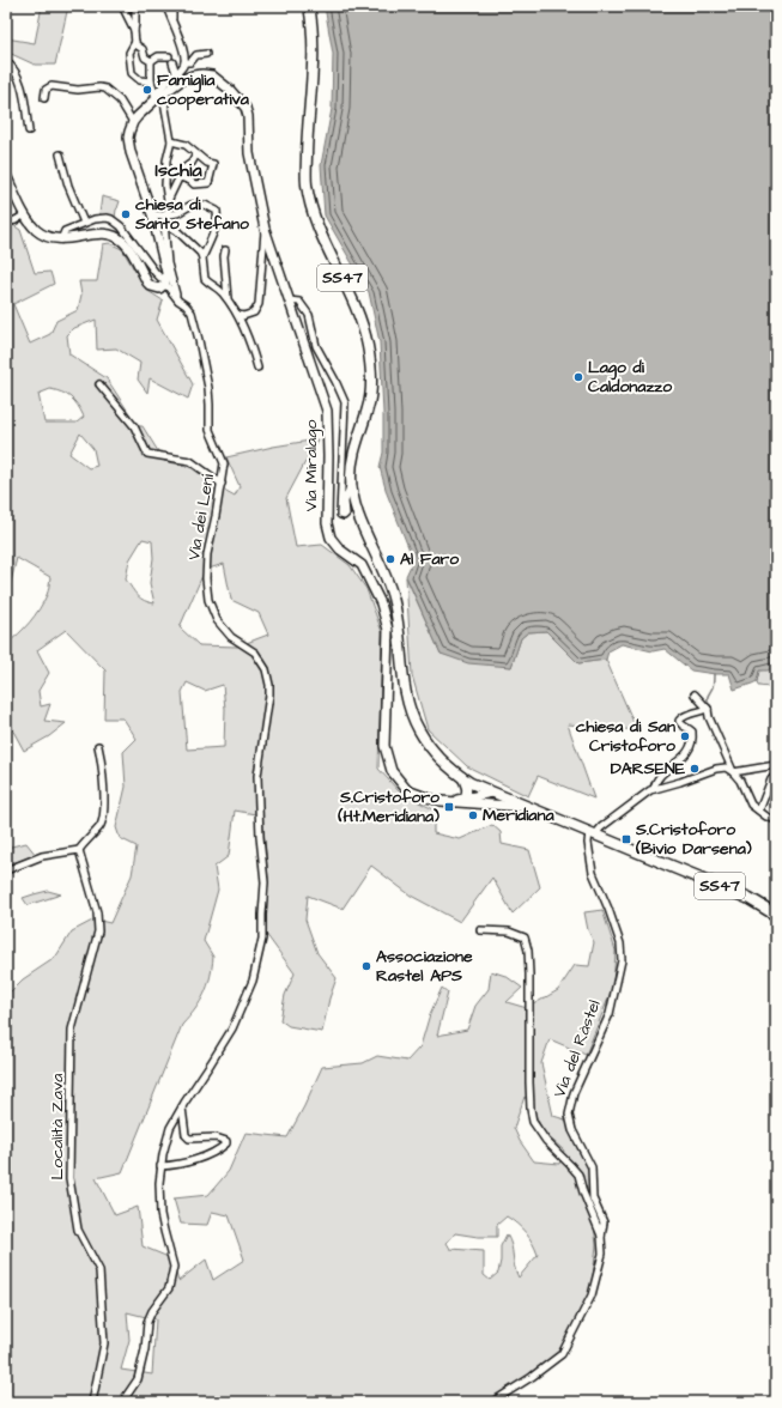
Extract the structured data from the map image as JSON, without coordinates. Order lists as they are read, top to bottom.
{
  "streets": {
    "highway": ["SS47"],
    "street": [
      "Via Miralago",
      "Via dei Leni",
      "Via del Ràstel",
      "Località Zava"
    ]
  },
  "crossings": [
    ["SS47", "Via del Ràstel"]
  ],
  "districts": ["Ischia"],
  "places": {
    "other": [
      "Famiglia cooperativa",
      "chiesa di Santo Stefano",
      "Lago di Caldonazzo",
      "Al Faro",
      "chiesa di San Cristoforo",
      "DARSENE",
      "Meridiana",
      "Associazione Rastel APS"
    ],
    "transit": ["S.Cristoforo (Ht.Meridiana)", "S.Cristoforo (Bivio Darsena)"]
  }
}
